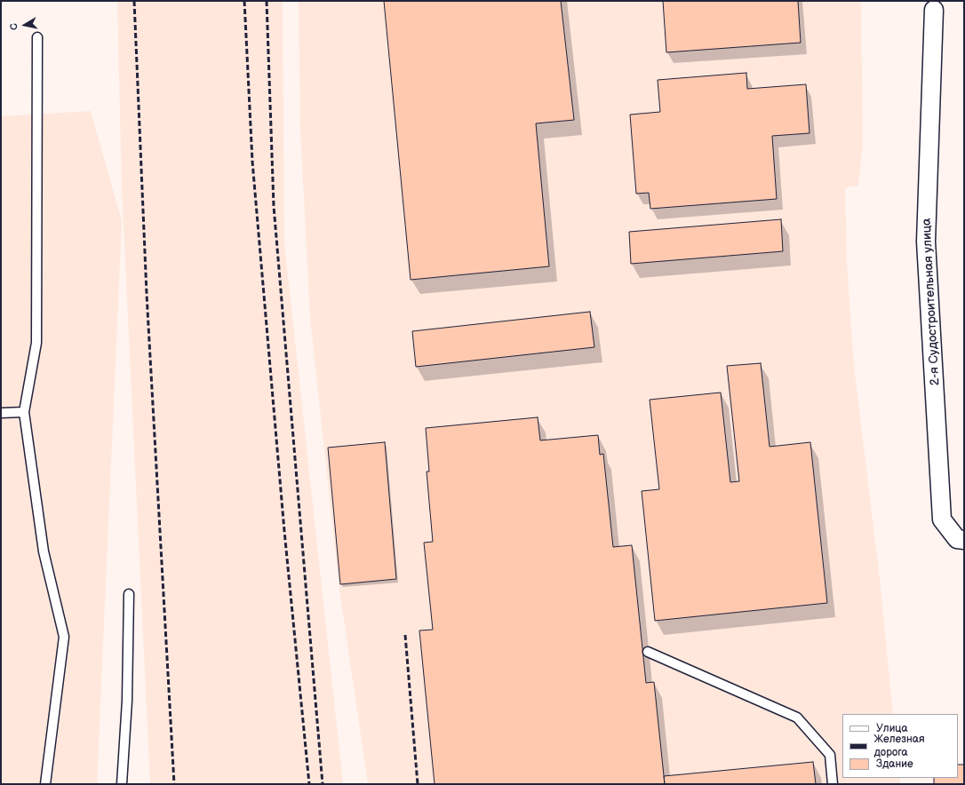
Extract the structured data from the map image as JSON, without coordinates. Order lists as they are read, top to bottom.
{
  "streets": {
    "street": ["2-я Судостроительная улица"]
  },
  "legend": ["Улица", "Железная дорога", "Здание"],
  "north": "left"
}
